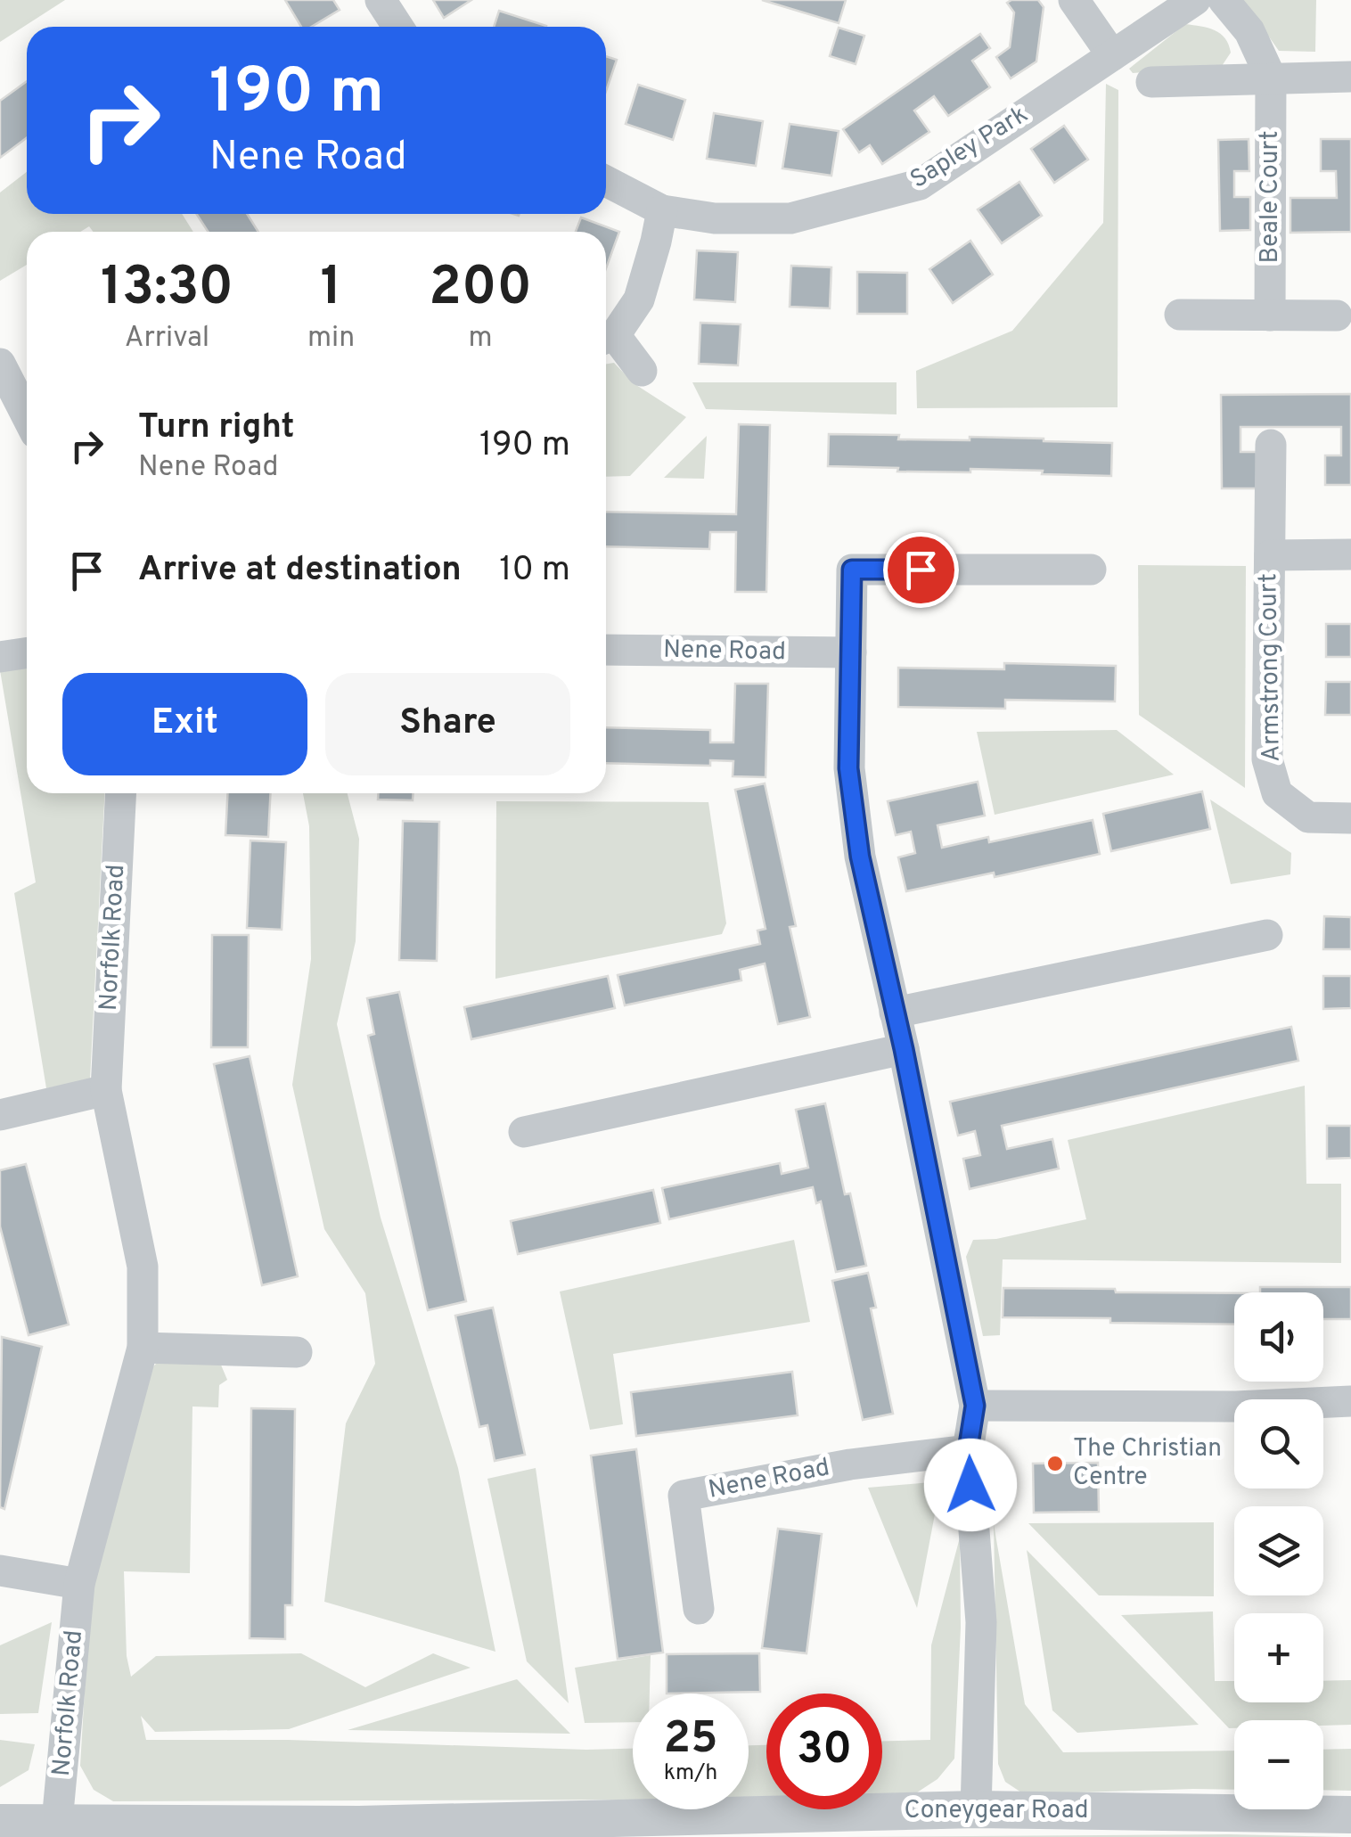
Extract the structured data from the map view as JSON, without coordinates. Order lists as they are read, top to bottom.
{
  "streets": {
    "street": [
      "Sapley Park",
      "Beale Court",
      "Nene Road",
      "Armstrong Court",
      "Norfolk Road",
      "Coneygear Road"
    ]
  },
  "crossings": [
    ["Norfolk Road", "Coneygear Road"]
  ],
  "places": ["The Christian Centre"],
  "page": {
    "turn": ["190 m", "Nene Road"],
    "eta": [
      "13:30",
      "Arrival",
      "1",
      "min",
      "200",
      "m"
    ],
    "list": [
      {
        "name": "Turn right",
        "note": "Nene Road",
        "value": "190 m"
      },
      {
        "name": "Arrive at destination",
        "value": "10 m"
      }
    ],
    "buttons": ["Exit", "Share"],
    "map_buttons": ["+", "−"],
    "speed": "25 km/h",
    "limit": "30"
  }
}
